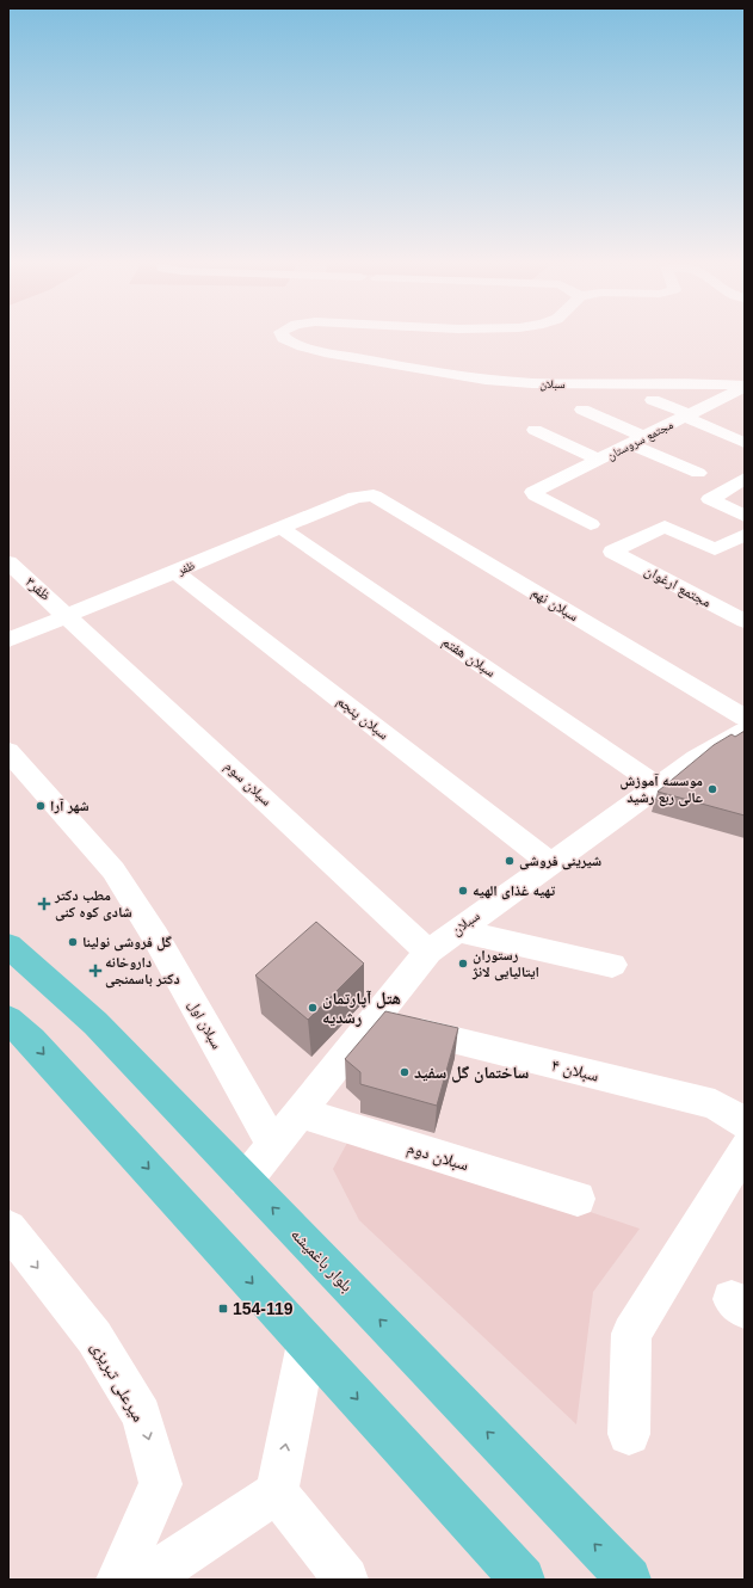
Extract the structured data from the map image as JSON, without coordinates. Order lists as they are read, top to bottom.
{
  "streets": {
    "main road": ["بلوار باغمیشه"],
    "street": [
      "سبلان",
      "مجتمع سروستان",
      "ظفر",
      "مجتمع ارغوان",
      "ظفر۳",
      "سبلان نهم",
      "سبلان هفتم",
      "سبلان پنجم",
      "سبلان سوم",
      "سبلان اول",
      "سبلان ۴",
      "سبلان دوم",
      "میرعلی تبریزی"
    ]
  },
  "crossings": [
    ["سبلان", "مجتمع سروستان"],
    ["سبلان", "سبلان هفتم"],
    ["سبلان", "سبلان پنجم"],
    ["سبلان", "سبلان سوم"],
    ["سبلان", "سبلان اول"],
    ["سبلان", "سبلان ۴"],
    ["سبلان", "سبلان دوم"],
    ["سبلان", "بلوار باغمیشه"],
    ["ظفر", "ظفر۳"],
    ["ظفر", "سبلان نهم"],
    ["ظفر", "سبلان هفتم"],
    ["ظفر", "سبلان پنجم"],
    ["ظفر", "سبلان سوم"],
    ["ظفر۳", "سبلان سوم"]
  ],
  "one_way": ["میرعلی تبریزی"],
  "places": {
    "other": [
      "موسسه آموزش عالی ربع رشید",
      "شهر آرا",
      "شیرینی فروشی",
      "تهیه غذای الهیه",
      "گل فروشی نولینا",
      "رستوران ایتالیایی لانژ",
      "هتل آپارتمان رشدیه",
      "ساختمان گل سفید"
    ],
    "health": ["مطب دکتر شادی کوه کنی", "داروخانه دکتر باسمنجی"],
    "transit": ["154-119"]
  }
}
